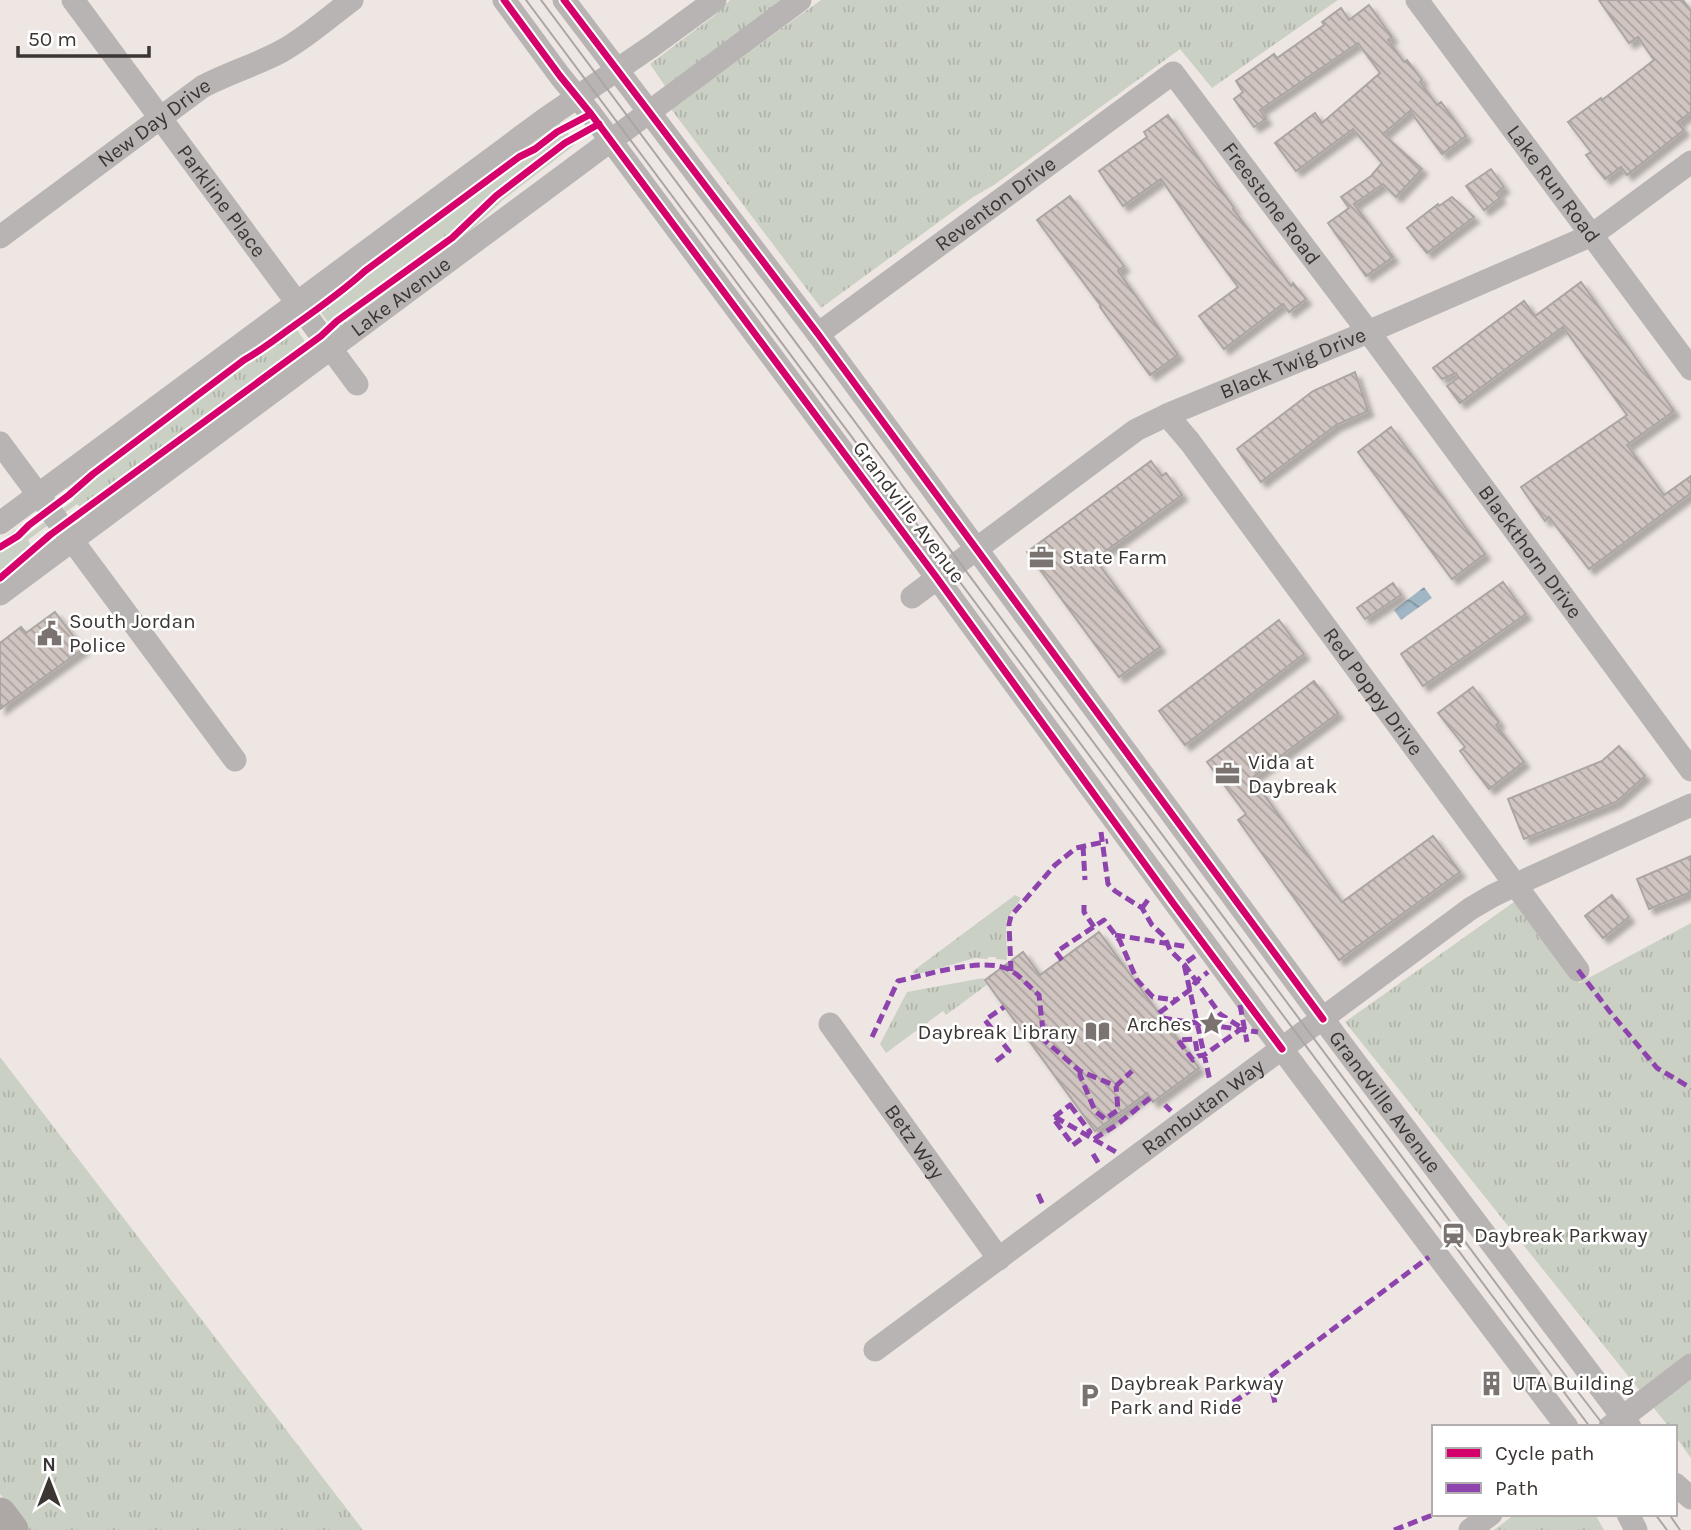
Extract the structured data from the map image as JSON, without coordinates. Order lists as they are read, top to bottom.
{
  "streets": {
    "street": [
      "New Day Drive",
      "Lake Run Road",
      "Parkline Place",
      "Freestone Road",
      "Reventon Drive",
      "Lake Avenue",
      "Black Twig Drive",
      "Grandville Avenue",
      "Blackthorn Drive",
      "Red Poppy Drive",
      "Rambutan Way",
      "Betz Way"
    ]
  },
  "crossings": [
    ["New Day Drive", "Parkline Place"],
    ["Lake Run Road", "Black Twig Drive"],
    ["Freestone Road", "Reventon Drive"],
    ["Freestone Road", "Black Twig Drive"],
    ["Freestone Road", "Blackthorn Drive"],
    ["Reventon Drive", "Grandville Avenue"],
    ["Lake Avenue", "Grandville Avenue"],
    ["Black Twig Drive", "Grandville Avenue"],
    ["Black Twig Drive", "Blackthorn Drive"],
    ["Black Twig Drive", "Red Poppy Drive"],
    ["Grandville Avenue", "Rambutan Way"],
    ["Red Poppy Drive", "Rambutan Way"],
    ["Rambutan Way", "Betz Way"]
  ],
  "places": {
    "office": ["State Farm", "Vida at Daybreak"],
    "public building": ["South Jordan Police"],
    "place": ["Arches"],
    "library": ["Daybreak Library"],
    "station": ["Daybreak Parkway"],
    "building": ["UTA Building"],
    "parking": ["Daybreak Parkway Park and Ride"]
  },
  "legend": ["Cycle path", "Path"],
  "scale_bar": "50 m",
  "north": "top"
}
